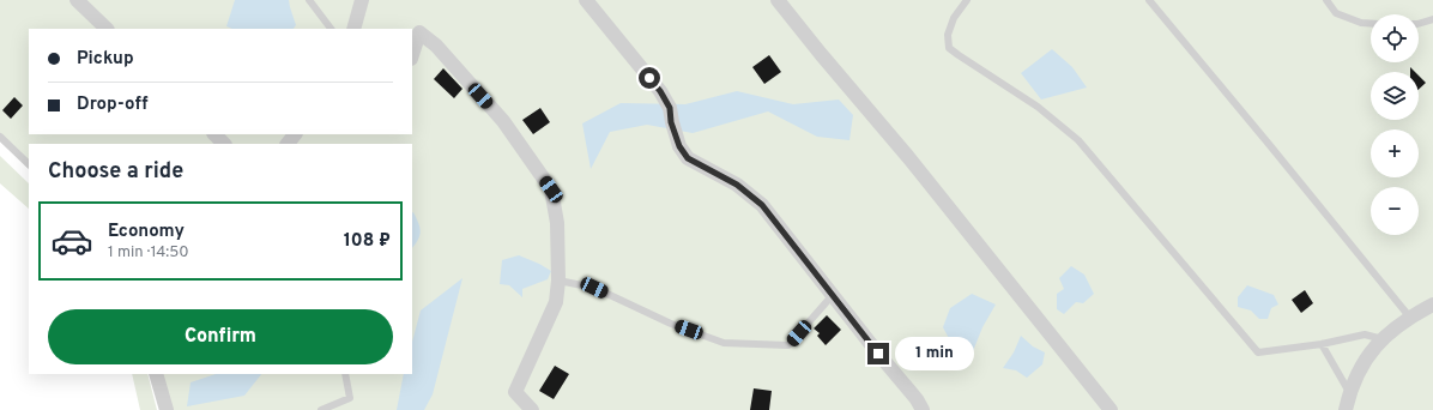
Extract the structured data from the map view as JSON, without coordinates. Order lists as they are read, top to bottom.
{
  "page": {
    "map_buttons": ["+", "−"],
    "banner": ["Pickup", "Drop-off"],
    "heading": "Choose a ride",
    "list": [
      {
        "name": "Economy",
        "note": "1 min · 14:50",
        "value": "108 ₽"
      }
    ],
    "buttons": "Confirm",
    "bubble": "1 min"
  }
}
